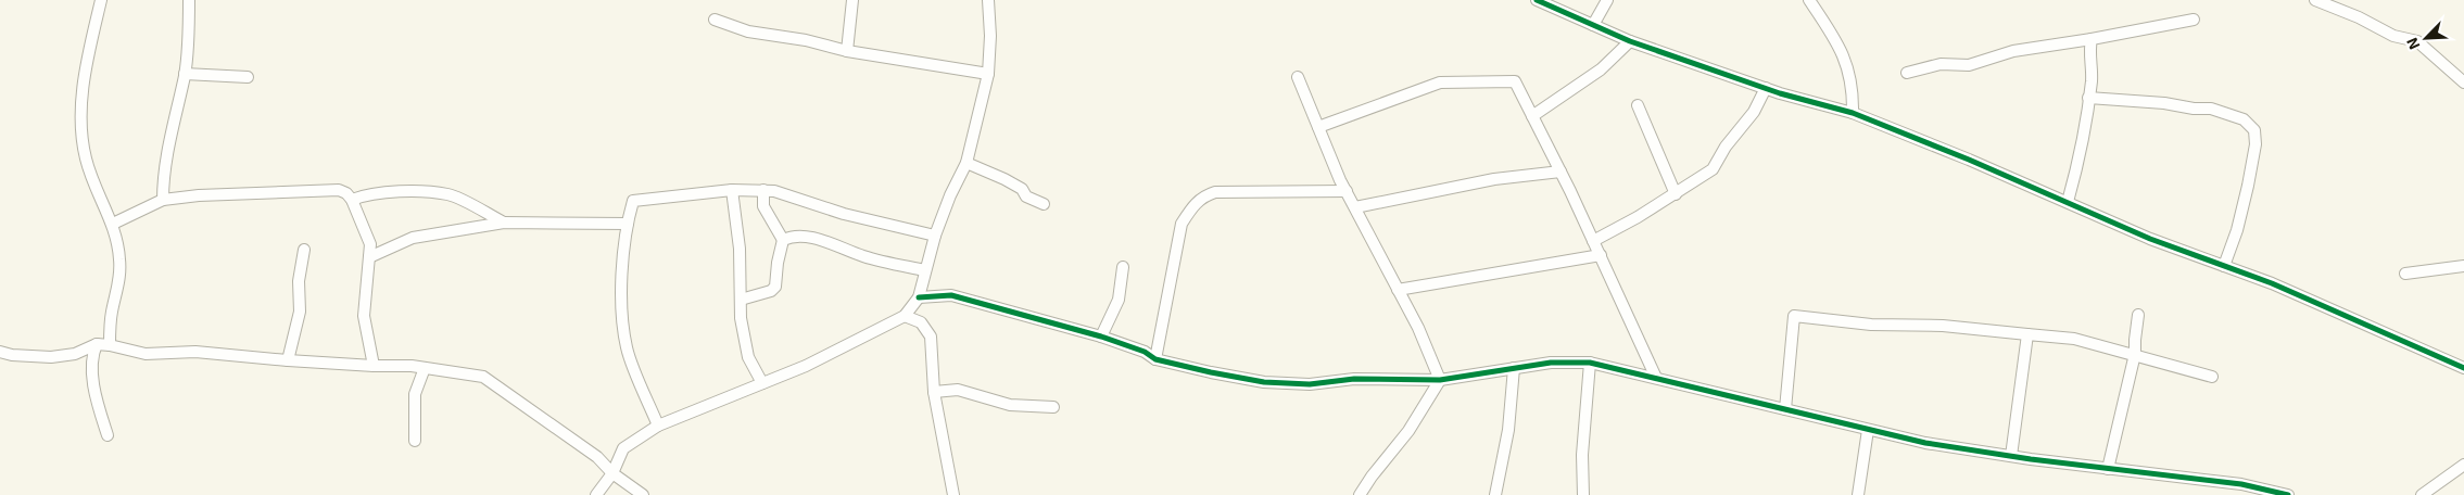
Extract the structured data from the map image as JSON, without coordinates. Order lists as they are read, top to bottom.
{
  "north": "bottom left"
}
